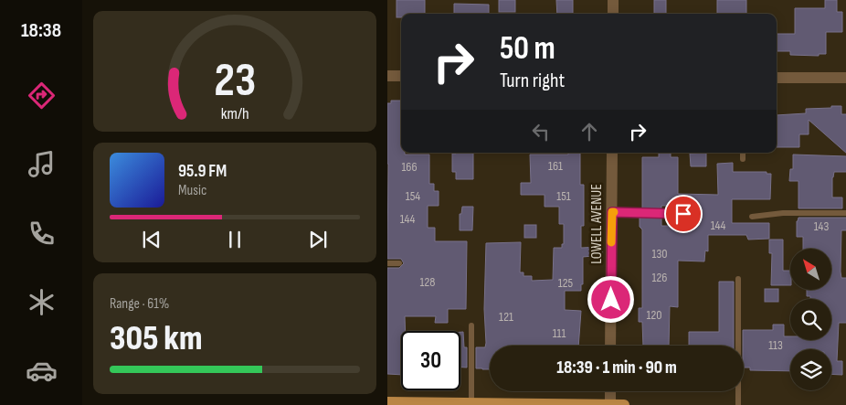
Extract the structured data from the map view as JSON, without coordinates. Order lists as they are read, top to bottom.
{
  "streets": {
    "street": ["LOWELL AVENUE"]
  },
  "house_numbers": [
    "161",
    "166",
    "154",
    "151",
    "144",
    "144",
    "143",
    "130",
    "126",
    "128",
    "125",
    "120",
    "121",
    "111",
    "113"
  ],
  "north": "top left",
  "page": {
    "tabs": "18:38",
    "turn": ["50 m", "Turn right"],
    "song": ["95.9 FM", "Music"],
    "tile": ["Range · 61%", "305 km"],
    "limit": "30",
    "trip": "18:39 · 1 min · 90 m",
    "gauge": ["23", "km/h"]
  }
}
